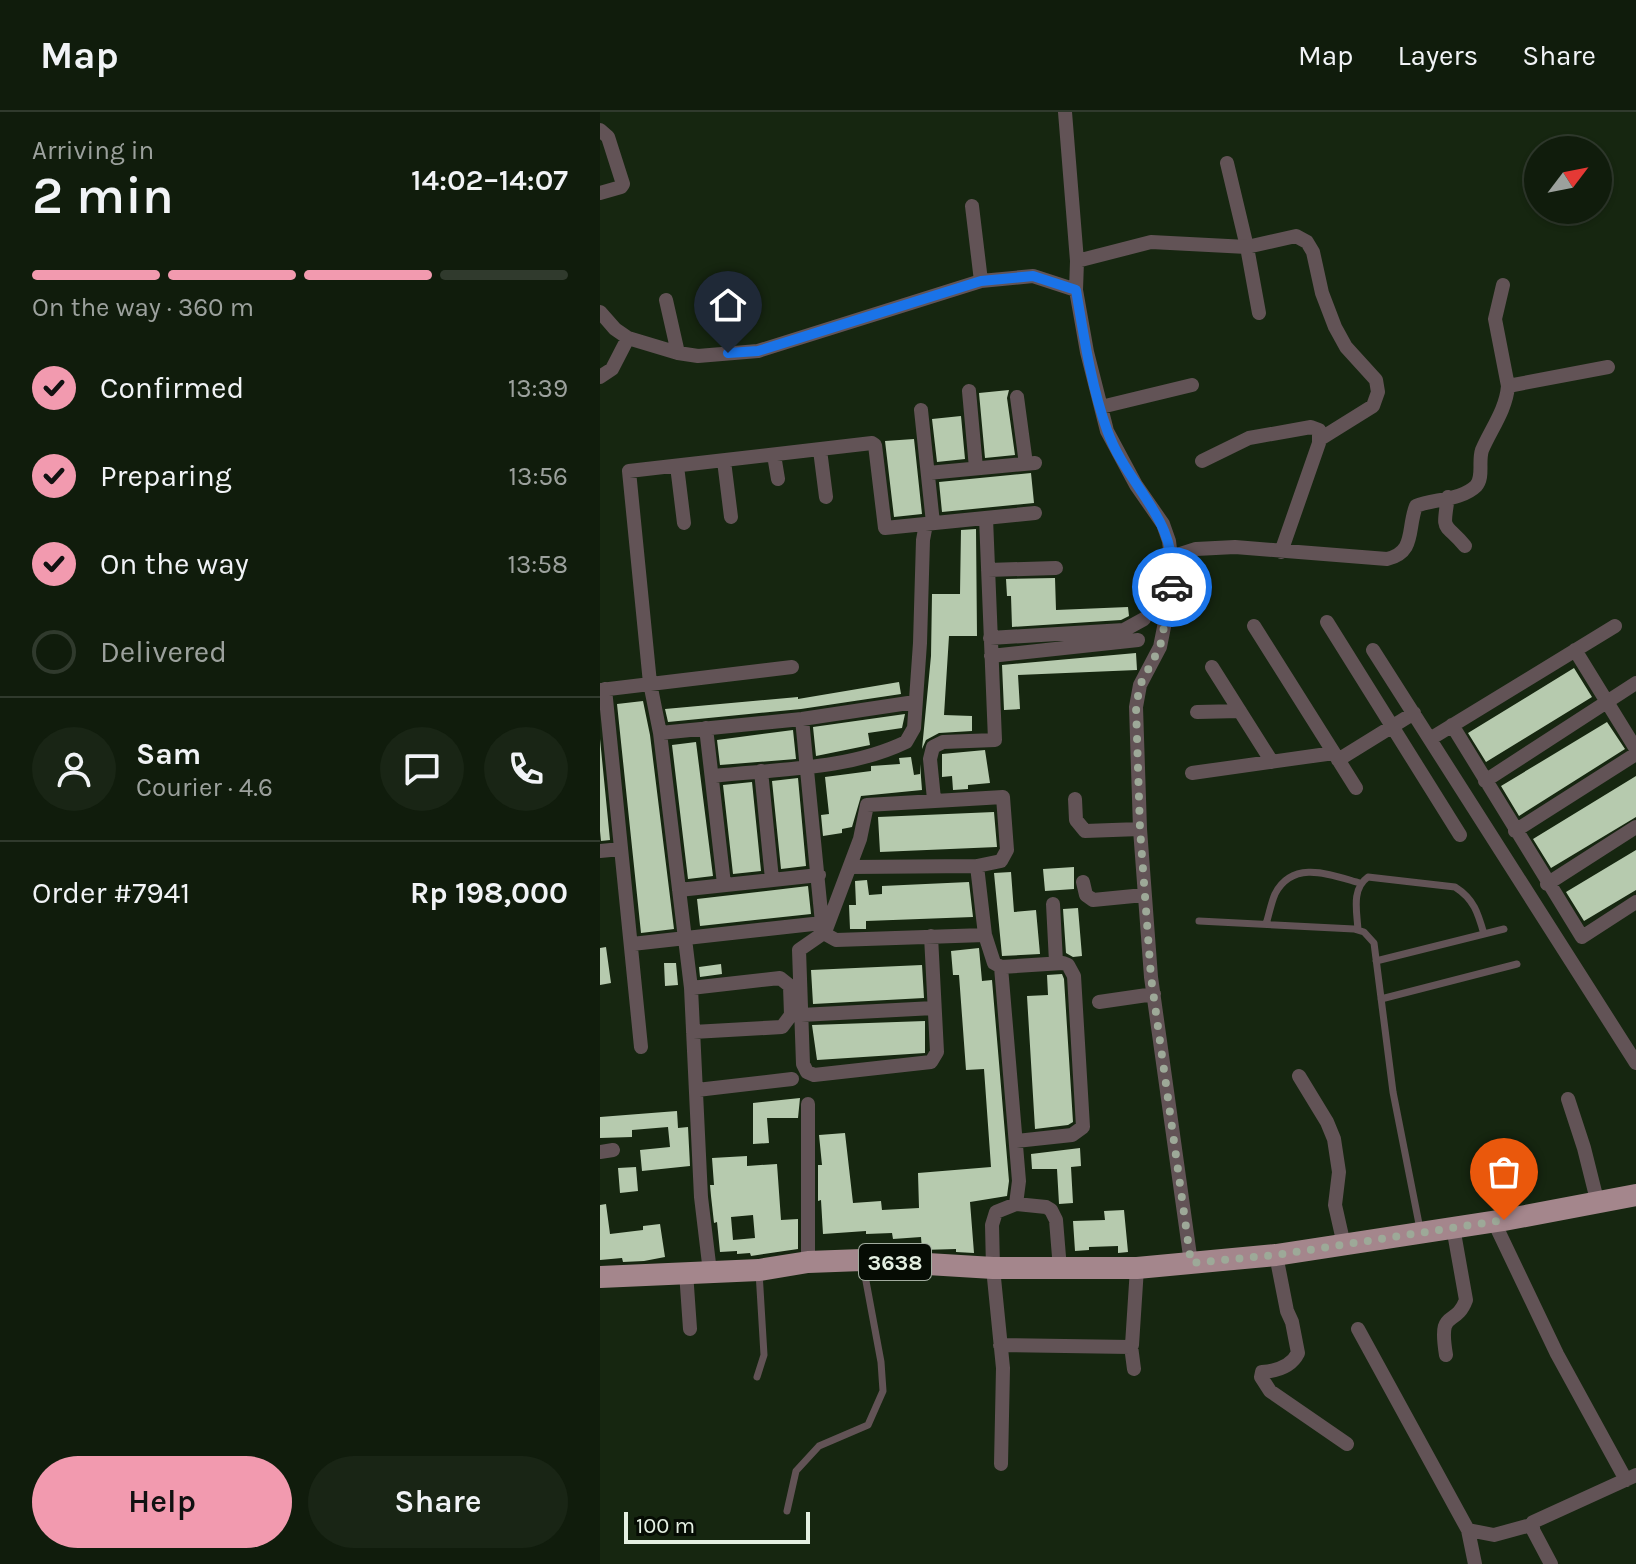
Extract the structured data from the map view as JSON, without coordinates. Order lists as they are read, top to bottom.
{
  "streets": {
    "main road": ["3638"]
  },
  "scale_bar": "100 m",
  "north": "top right",
  "page": {
    "header": "Map",
    "nav": ["Map", "Layers", "Share"],
    "heading": ["2 min", "Arriving in", "14:02–14:07"],
    "panel": [
      "Sam",
      "Courier · 4.6",
      "Order #7941",
      "Rp 198,000"
    ],
    "bar": "On the way · 360 m",
    "list": [
      ["Confirmed", "13:39"],
      ["Preparing", "13:56"],
      ["On the way", "13:58"],
      "Delivered"
    ],
    "buttons": ["Help", "Share"],
    "scale": "100 m"
  }
}
